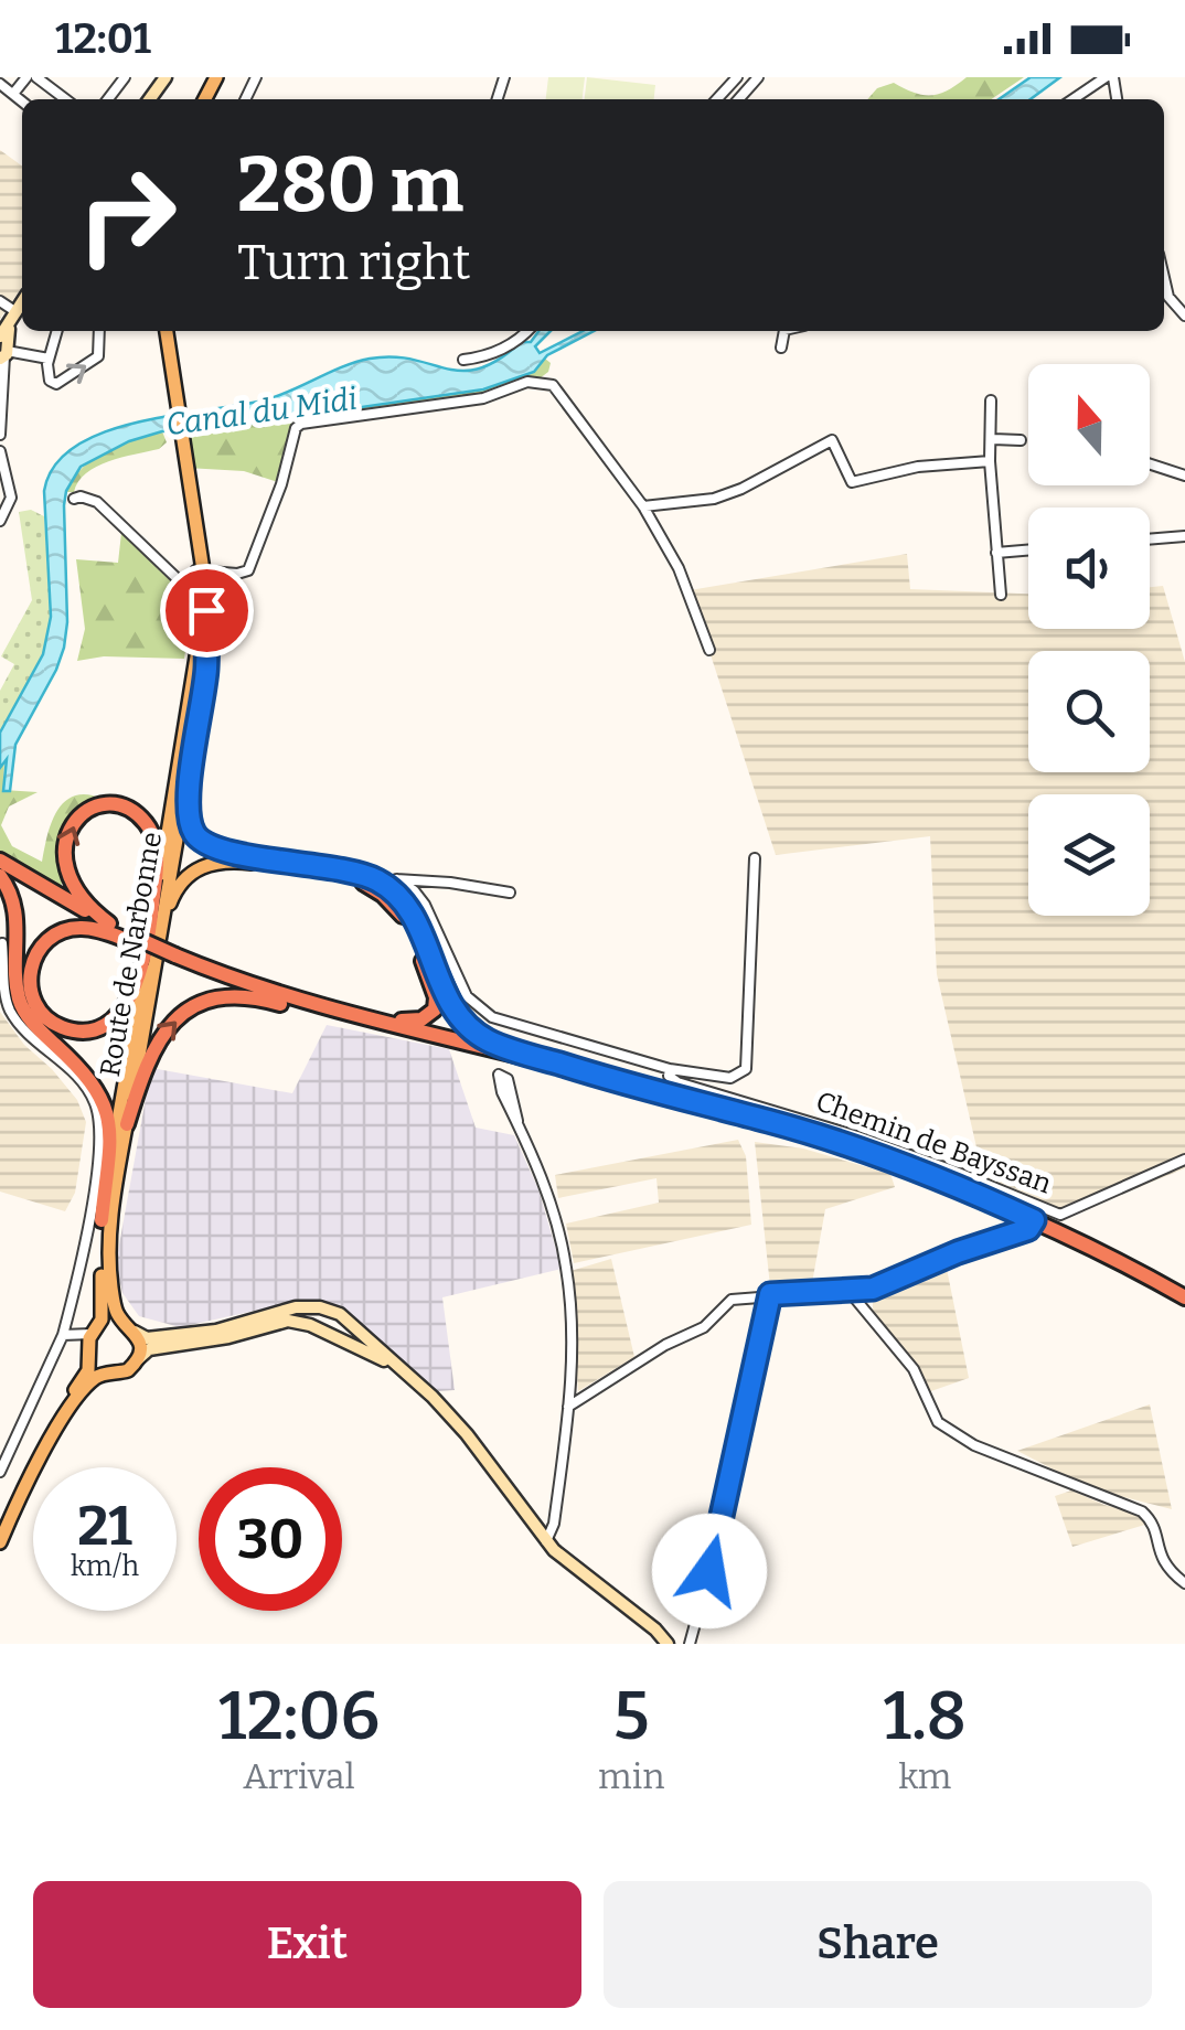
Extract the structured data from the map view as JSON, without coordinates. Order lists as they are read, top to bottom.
{
  "streets": {
    "main road": ["Route de Narbonne"],
    "street": ["Chemin de Bayssan"]
  },
  "water": ["Canal du Midi"],
  "north": "top",
  "page": {
    "status": "12:01",
    "turn": ["280 m", "Turn right"],
    "speed": "21 km/h",
    "limit": "30",
    "eta": [
      "12:06",
      "Arrival",
      "5",
      "min",
      "1.8",
      "km"
    ],
    "buttons": ["Exit", "Share"]
  }
}
